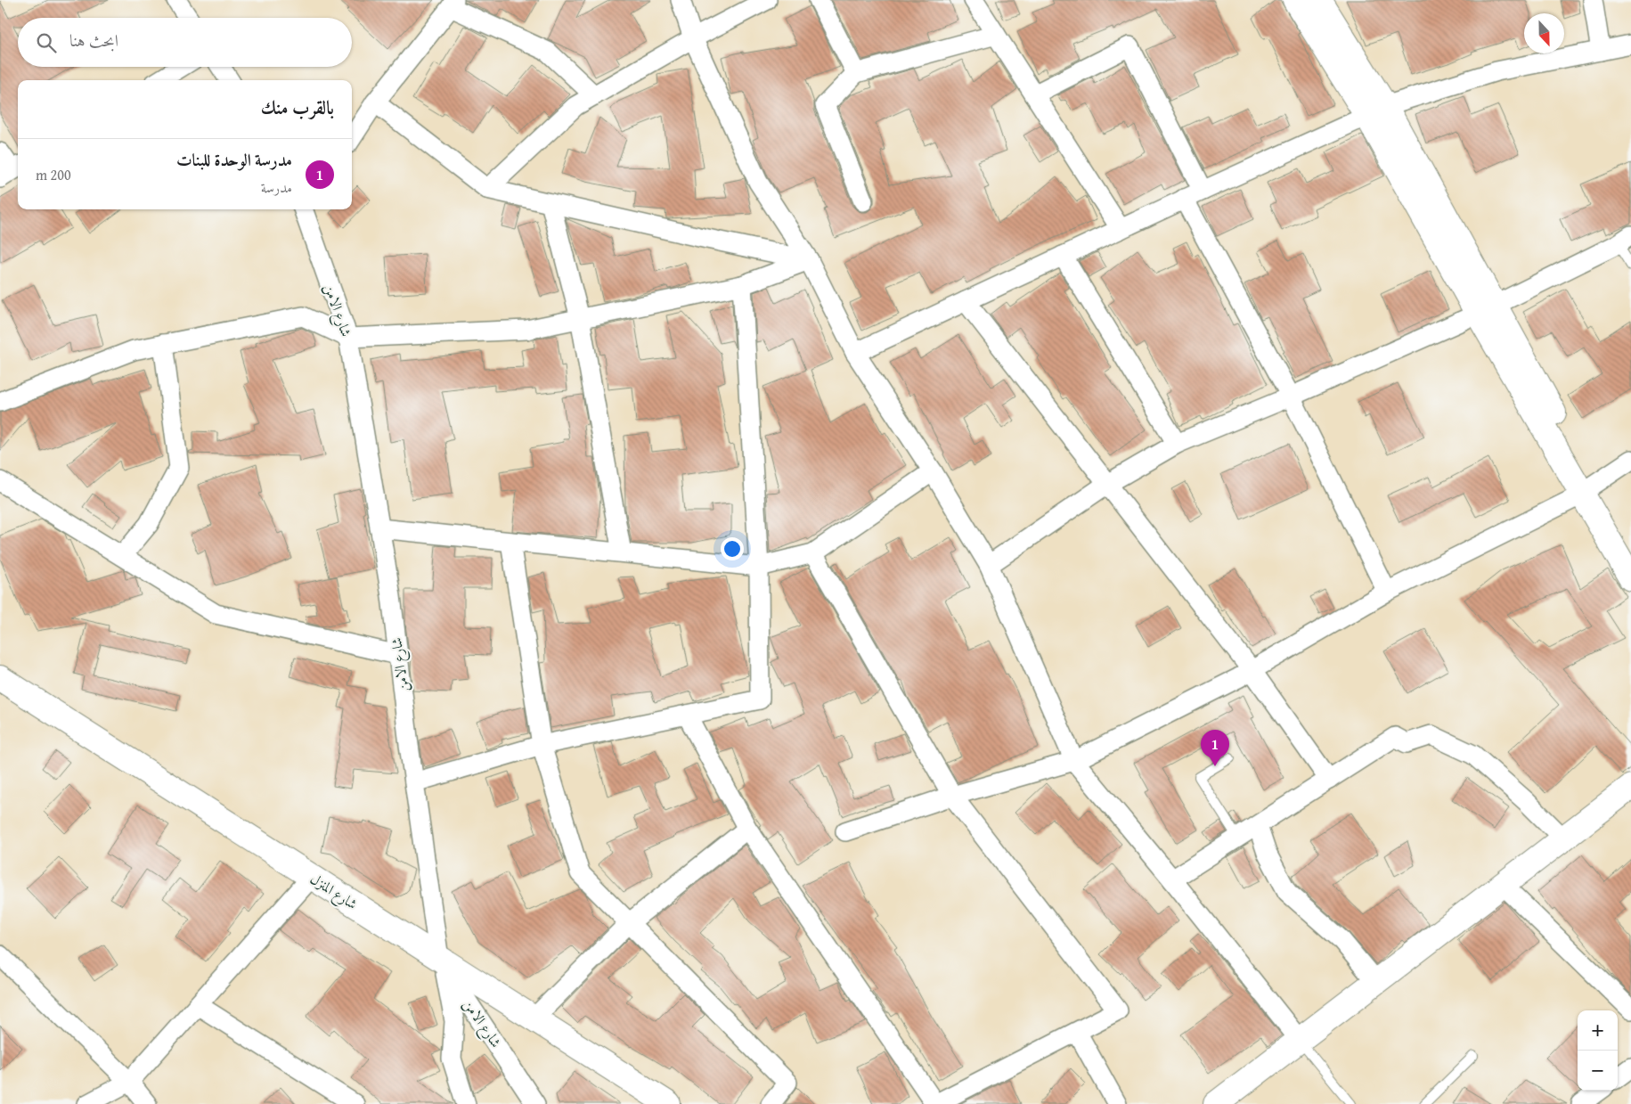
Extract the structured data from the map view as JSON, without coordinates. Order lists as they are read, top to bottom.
{
  "streets": {
    "street": ["شارع الامن", "شارع المنزل"]
  },
  "crossings": [
    ["شارع الامن", "شارع المنزل"]
  ],
  "north": "bottom",
  "page": {
    "search": "ابحث هنا",
    "heading": "بالقرب منك",
    "list": [
      {
        "mark": "1",
        "name": "مدرسة الوحدة للبنات",
        "note": "مدرسة",
        "value": "200 m"
      }
    ],
    "pins": "1",
    "map_buttons": ["+", "−"]
  }
}
